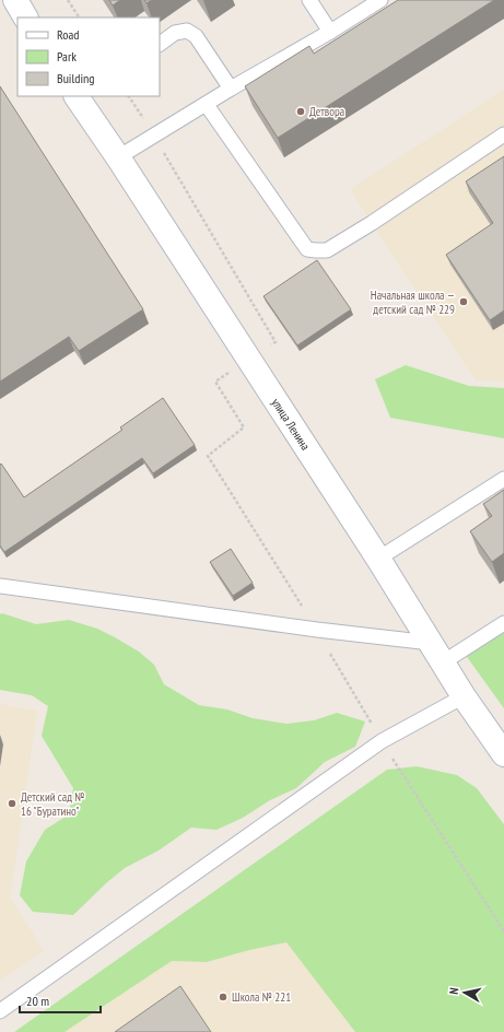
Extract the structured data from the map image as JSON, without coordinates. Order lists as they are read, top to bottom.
{
  "streets": {
    "street": ["улица Ленина"]
  },
  "places": [
    "Детвора",
    "Начальная школа — детский сад № 229",
    "Детский сад № 16 \"Буратино\"",
    "Школа № 221"
  ],
  "legend": ["Road", "Park", "Building"],
  "scale_bar": "20 m",
  "north": "left"
}
